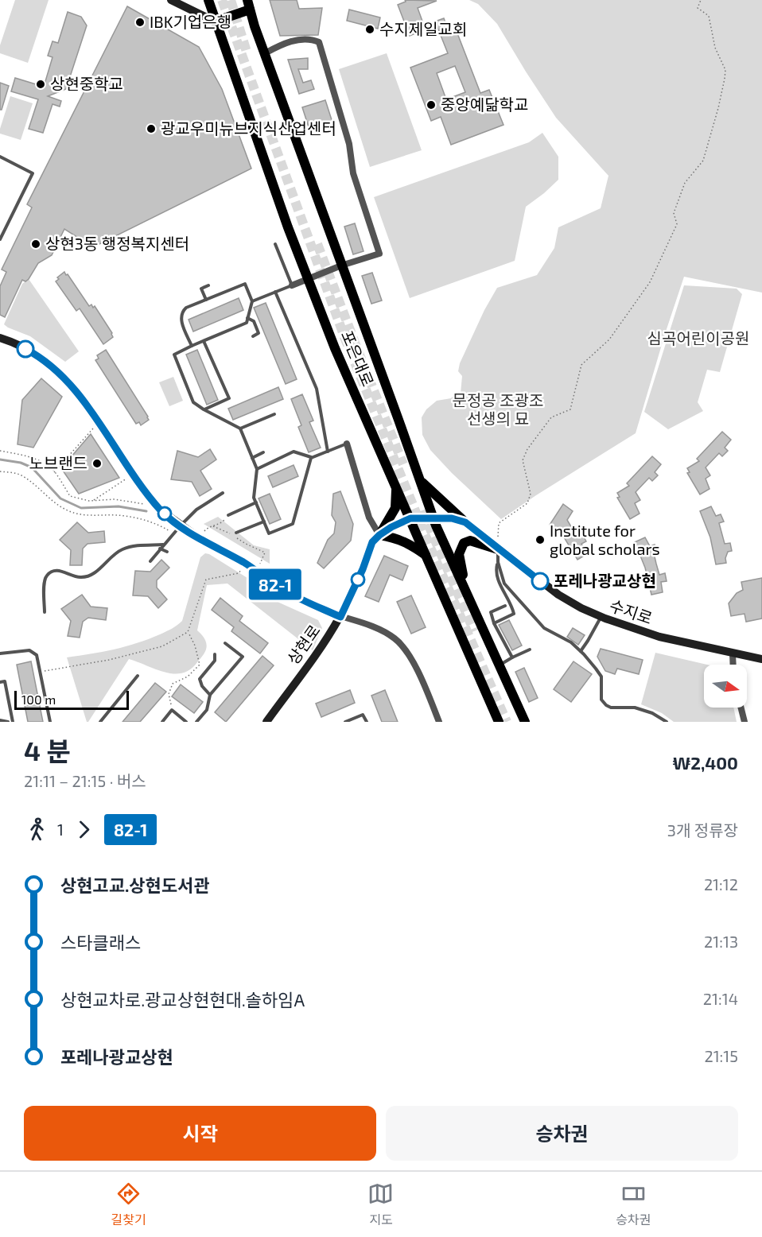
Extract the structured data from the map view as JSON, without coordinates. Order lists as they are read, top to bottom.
{
  "streets": {
    "main road": ["포은대로"],
    "street": ["수지로", "상현로"]
  },
  "crossings": [
    ["포은대로", "수지로"],
    ["포은대로", "상현로"],
    ["수지로", "상현로"]
  ],
  "parks": ["심곡어린이공원", "문정공 조광조 선생의 묘"],
  "places": [
    "IBK기업은행",
    "수지제일교회",
    "상현중학교",
    "중앙예닮학교",
    "광교우미뉴브지식산업센터",
    "상현3동 행정복지센터",
    "노브랜드",
    "Institute for global scholars",
    "포레나광교상현"
  ],
  "lines": ["bus line 82-1"],
  "scale_bar": "100 m",
  "north": "right",
  "page": {
    "on_map": "82-1",
    "scale": "100 m",
    "heading": ["4 분", "21:11 – 21:15 · 버스", "₩2,400"],
    "legs": ["1", "82-1", "3개 정류장"],
    "list": [
      {
        "name": "상현고교.상현도서관",
        "value": "21:12"
      },
      {
        "name": "스타클래스",
        "value": "21:13"
      },
      {
        "name": "상현교차로.광교상현현대.솔하임A",
        "value": "21:14"
      },
      {
        "name": "포레나광교상현",
        "value": "21:15"
      }
    ],
    "buttons": ["시작", "승차권"],
    "tabs": ["길찾기", "지도", "승차권"]
  }
}
